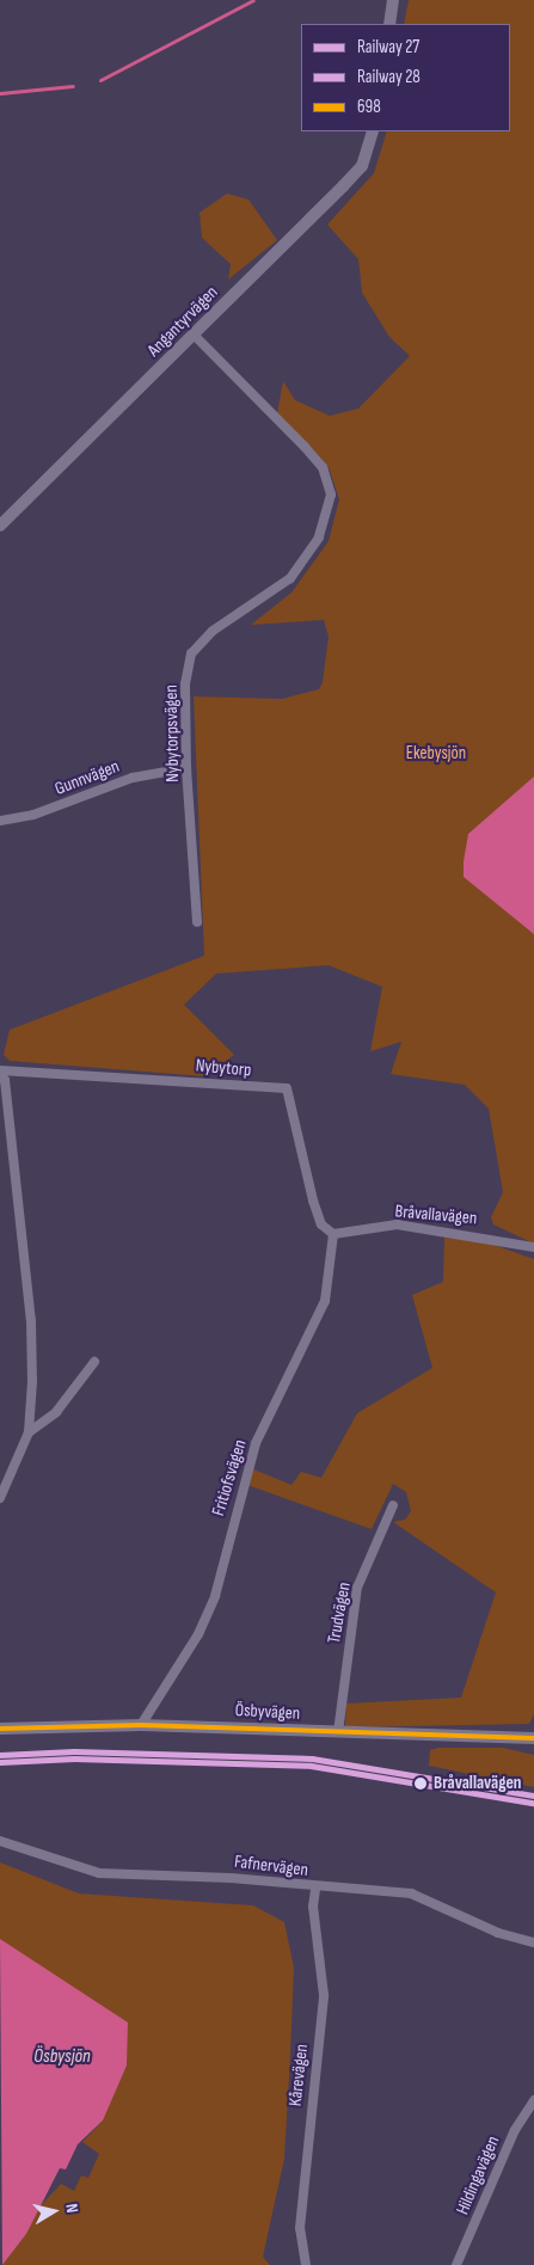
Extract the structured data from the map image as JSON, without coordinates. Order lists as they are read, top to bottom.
{
  "streets": {
    "street": [
      "Angantyrvägen",
      "Nybytorpsvägen",
      "Gunnvägen",
      "Nybytorp",
      "Bråvallavägen",
      "Fritiofsvägen",
      "Trudvägen",
      "Ösbyvägen",
      "Fafnervägen",
      "Kårevägen",
      "Hildingavägen"
    ]
  },
  "crossings": [
    ["Angantyrvägen", "Nybytorpsvägen"],
    ["Nybytorpsvägen", "Gunnvägen"],
    ["Nybytorp", "Bråvallavägen"],
    ["Nybytorp", "Fritiofsvägen"],
    ["Bråvallavägen", "Fritiofsvägen"],
    ["Fritiofsvägen", "Ösbyvägen"],
    ["Trudvägen", "Ösbyvägen"],
    ["Fafnervägen", "Kårevägen"]
  ],
  "water": ["Ösbysjön"],
  "parks": ["Ekebysjön"],
  "places": ["Bråvallavägen"],
  "lines": ["transit line 698", "rail line 27", "rail line 28"],
  "legend": ["Railway 27", "Railway 28", "698"],
  "north": "right"
}
